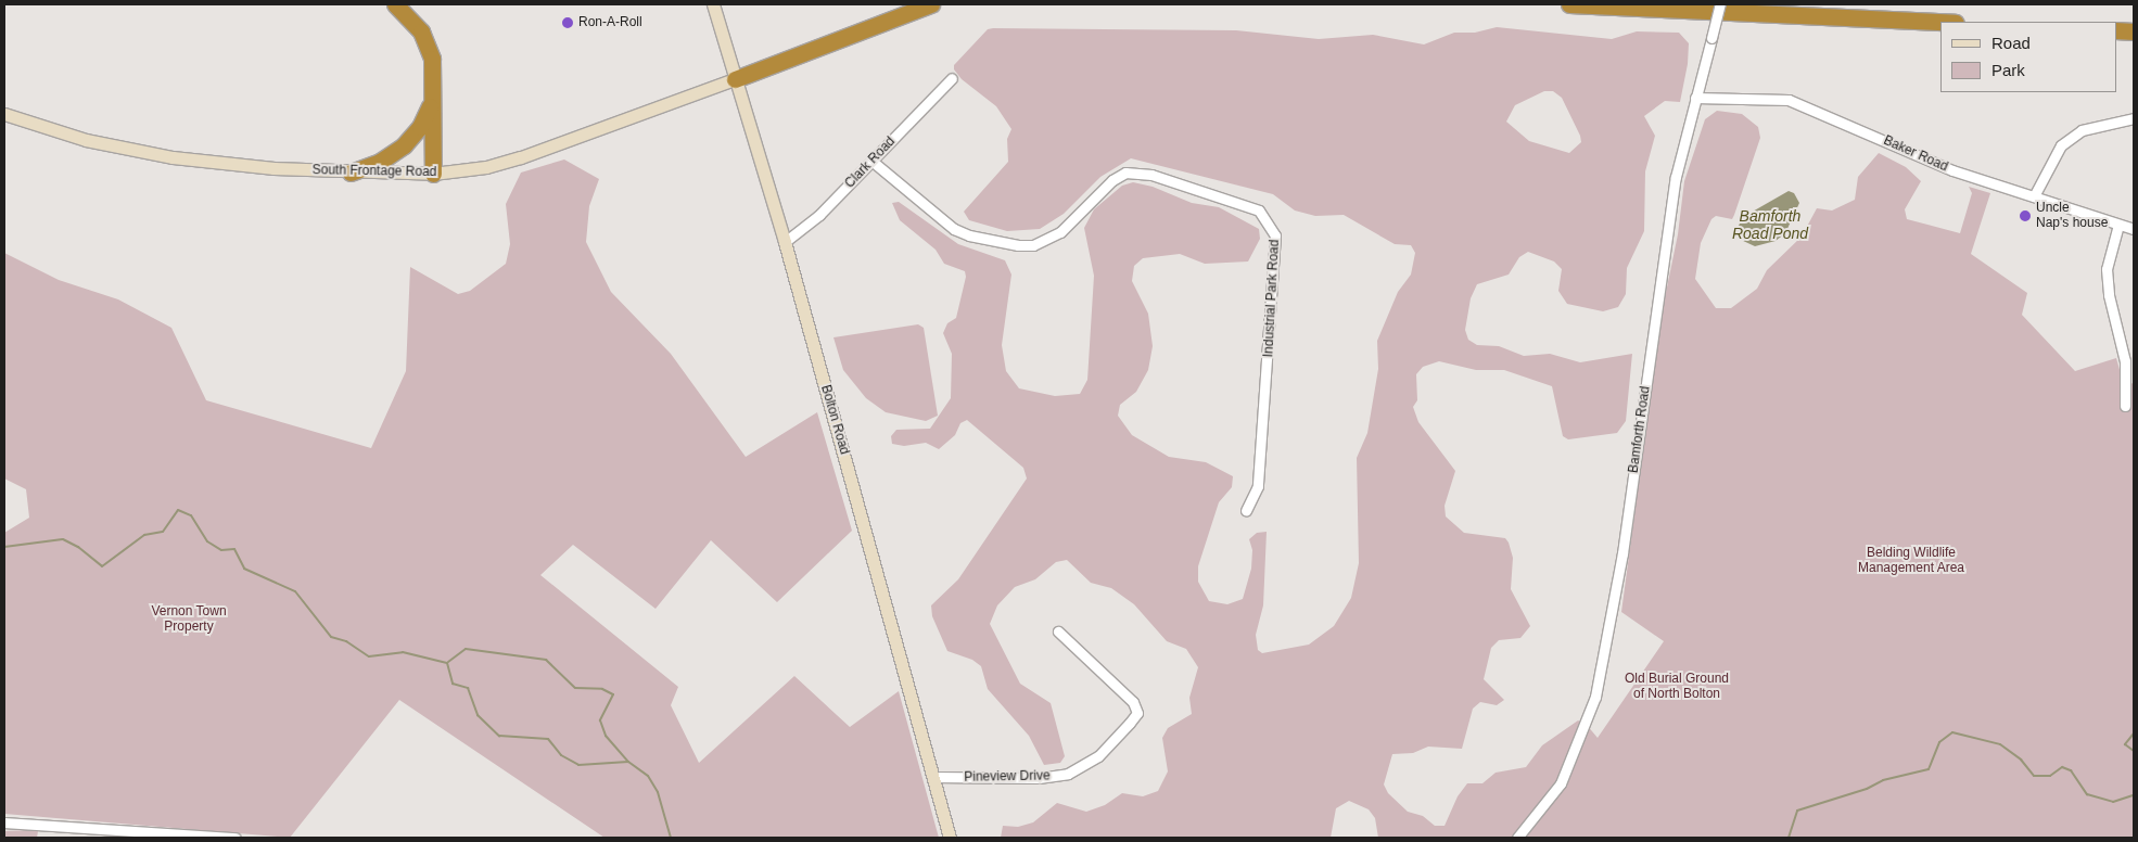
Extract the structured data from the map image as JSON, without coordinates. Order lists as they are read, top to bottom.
{
  "streets": {
    "main road": ["South Frontage Road", "Bolton Road"],
    "street": [
      "Baker Road",
      "Clark Road",
      "Industrial Park Road",
      "Bamforth Road",
      "Pineview Drive"
    ]
  },
  "crossings": [
    ["Baker Road", "Bamforth Road"],
    ["Clark Road", "Industrial Park Road"],
    ["Clark Road", "Bolton Road"],
    ["South Frontage Road", "Bolton Road"],
    ["Bolton Road", "Pineview Drive"]
  ],
  "water": ["Bamforth Road Pond"],
  "parks": ["Belding Wildlife Management Area", "Vernon Town Property", "Old Burial Ground of North Bolton"],
  "places": ["Ron-A-Roll", "Uncle Nap's house"],
  "legend": ["Road", "Park"]
}
